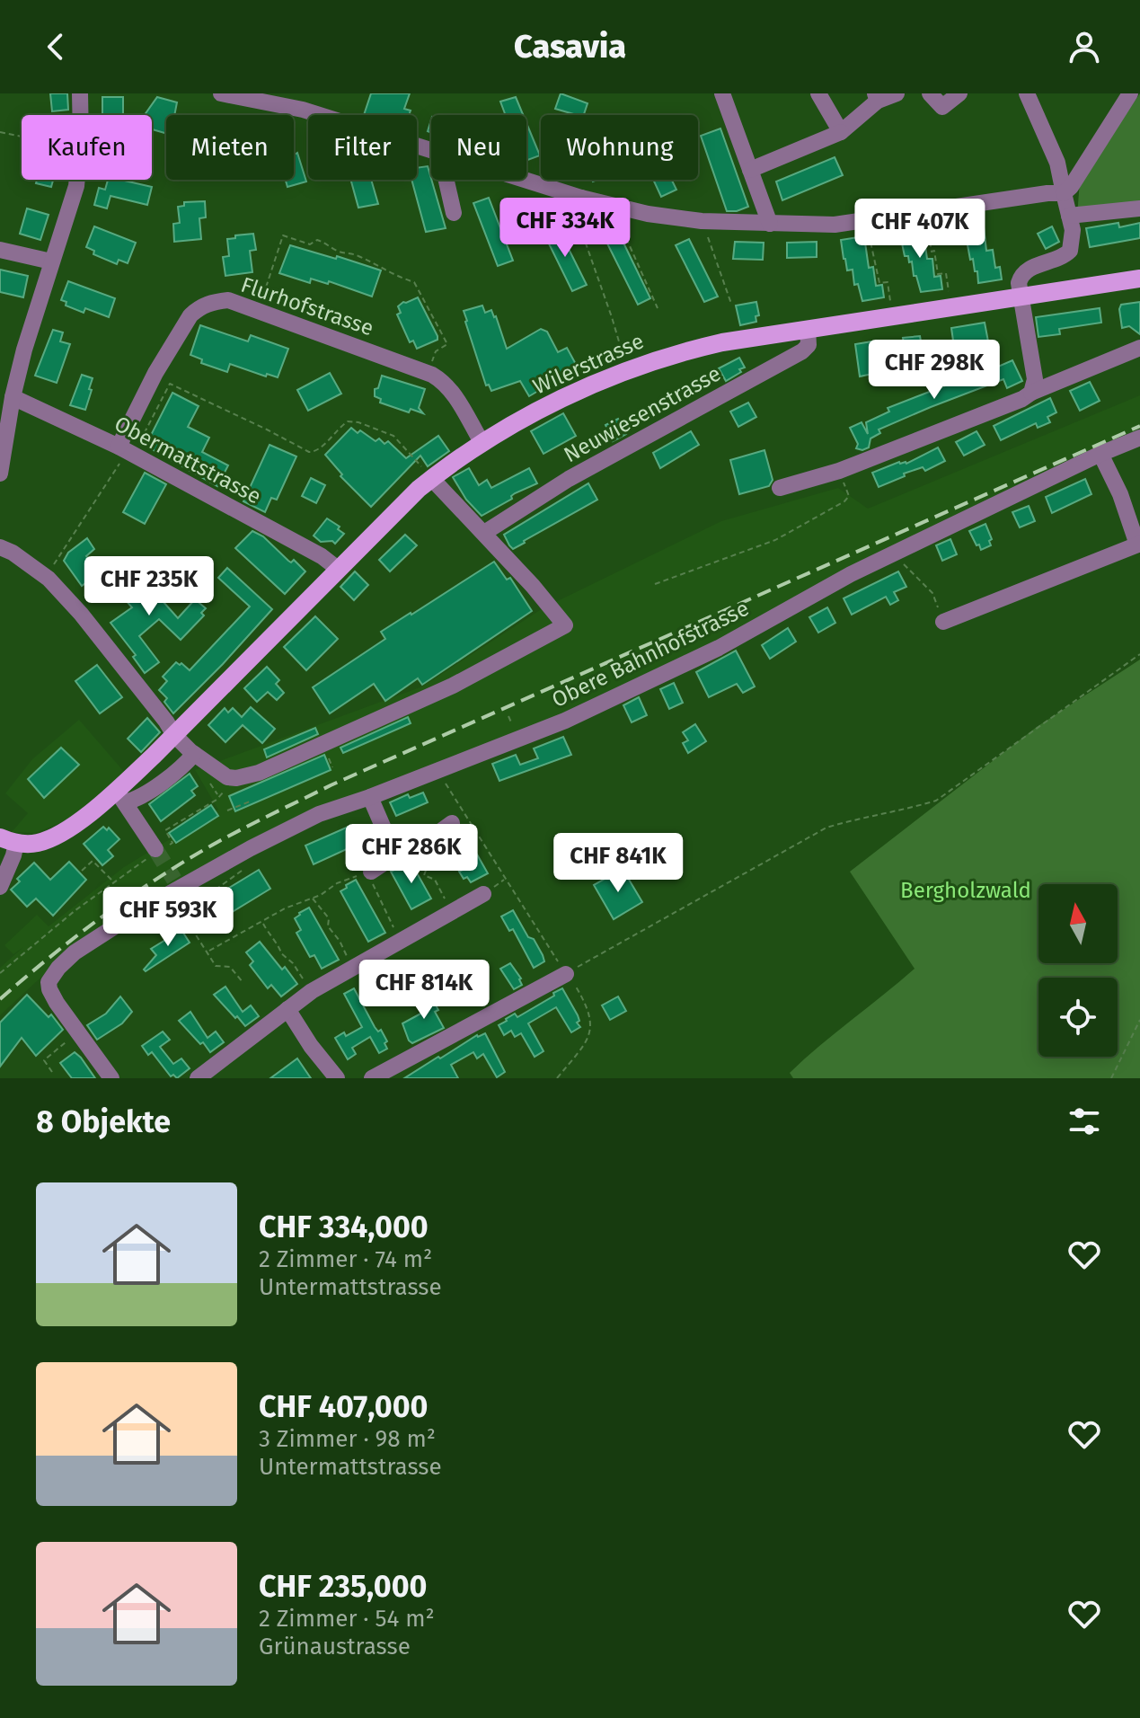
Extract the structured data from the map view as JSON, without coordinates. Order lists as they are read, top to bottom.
{
  "streets": {
    "main road": ["Wilerstrasse"],
    "street": [
      "Flurhofstrasse",
      "Neuwiesenstrasse",
      "Obermattstrasse",
      "Obere Bahnhofstrasse"
    ]
  },
  "crossings": [
    ["Flurhofstrasse", "Wilerstrasse"],
    ["Flurhofstrasse", "Obermattstrasse"],
    ["Wilerstrasse", "Neuwiesenstrasse"],
    ["Wilerstrasse", "Obermattstrasse"]
  ],
  "parks": ["Bergholzwald"],
  "north": "top",
  "page": {
    "header": "Casavia",
    "chip": [
      "Kaufen",
      "Mieten",
      "Filter",
      "Neu",
      "Wohnung"
    ],
    "price": [
      "CHF 334K",
      "CHF 407K",
      "CHF 298K",
      "CHF 235K",
      "CHF 286K",
      "CHF 841K",
      "CHF 593K",
      "CHF 814K"
    ],
    "heading": "8 Objekte",
    "list": [
      {
        "name": "CHF 334,000",
        "note": "2 Zimmer · 74 m² · Untermattstrasse"
      },
      {
        "name": "CHF 407,000",
        "note": "3 Zimmer · 98 m² · Untermattstrasse"
      },
      {
        "name": "CHF 235,000",
        "note": "2 Zimmer · 54 m² · Grünaustrasse"
      }
    ]
  }
}
